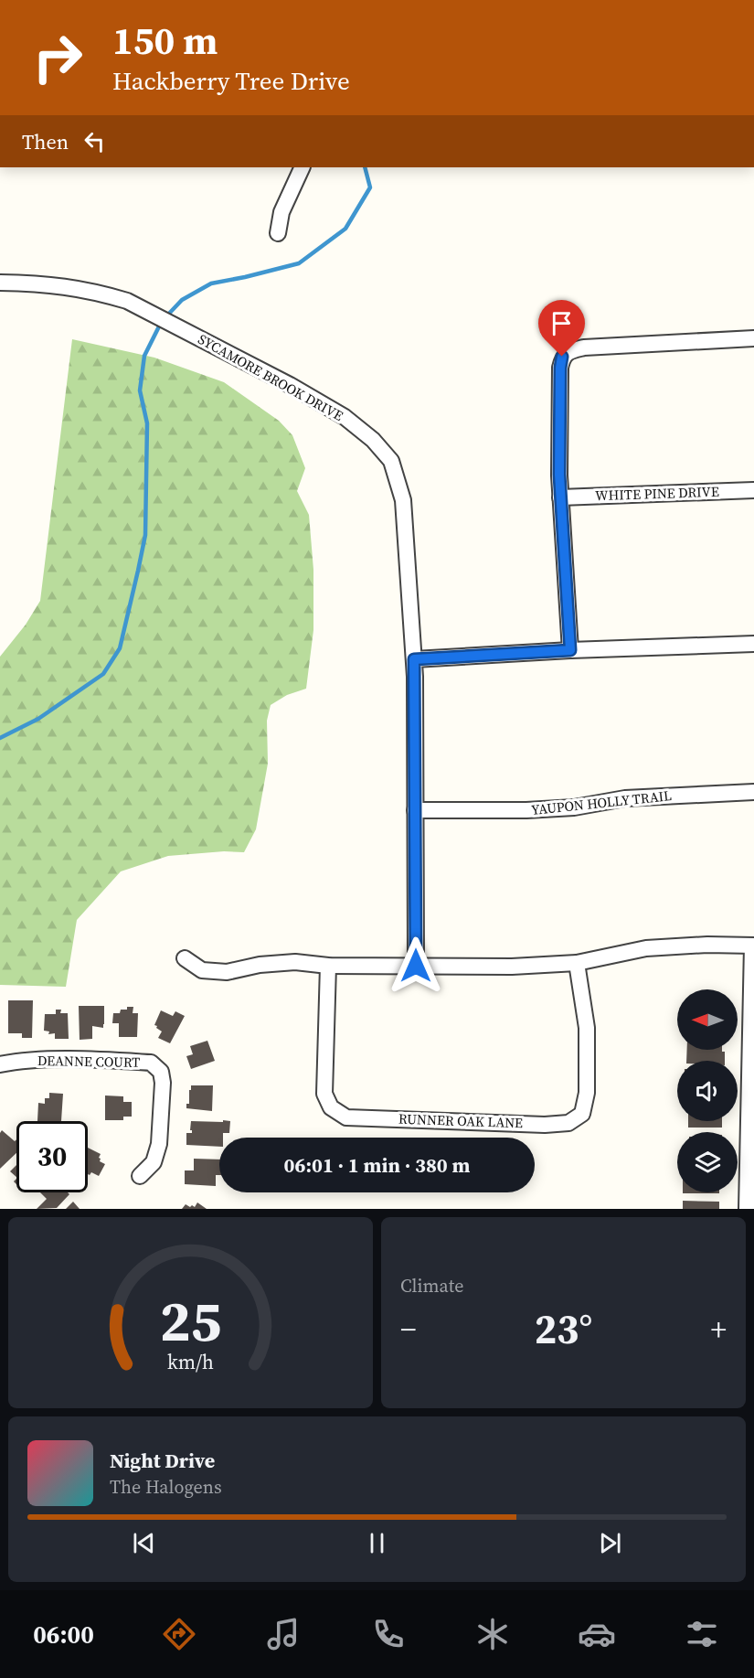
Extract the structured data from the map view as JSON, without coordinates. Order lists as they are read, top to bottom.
{
  "streets": {
    "street": [
      "SYCAMORE BROOK DRIVE",
      "WHITE PINE DRIVE",
      "YAUPON HOLLY TRAIL",
      "DEANNE COURT",
      "RUNNER OAK LANE"
    ]
  },
  "crossings": [
    ["SYCAMORE BROOK DRIVE", "YAUPON HOLLY TRAIL"]
  ],
  "north": "left",
  "page": {
    "turn": ["150 m", "Hackberry Tree Drive"],
    "then": "Then",
    "limit": "30",
    "trip": "06:01 · 1 min · 380 m",
    "tile": "Climate",
    "heat": ["−", "23°", "+"],
    "song": ["Night Drive", "The Halogens"],
    "tabs": "06:00",
    "gauge": ["25", "km/h"]
  }
}
